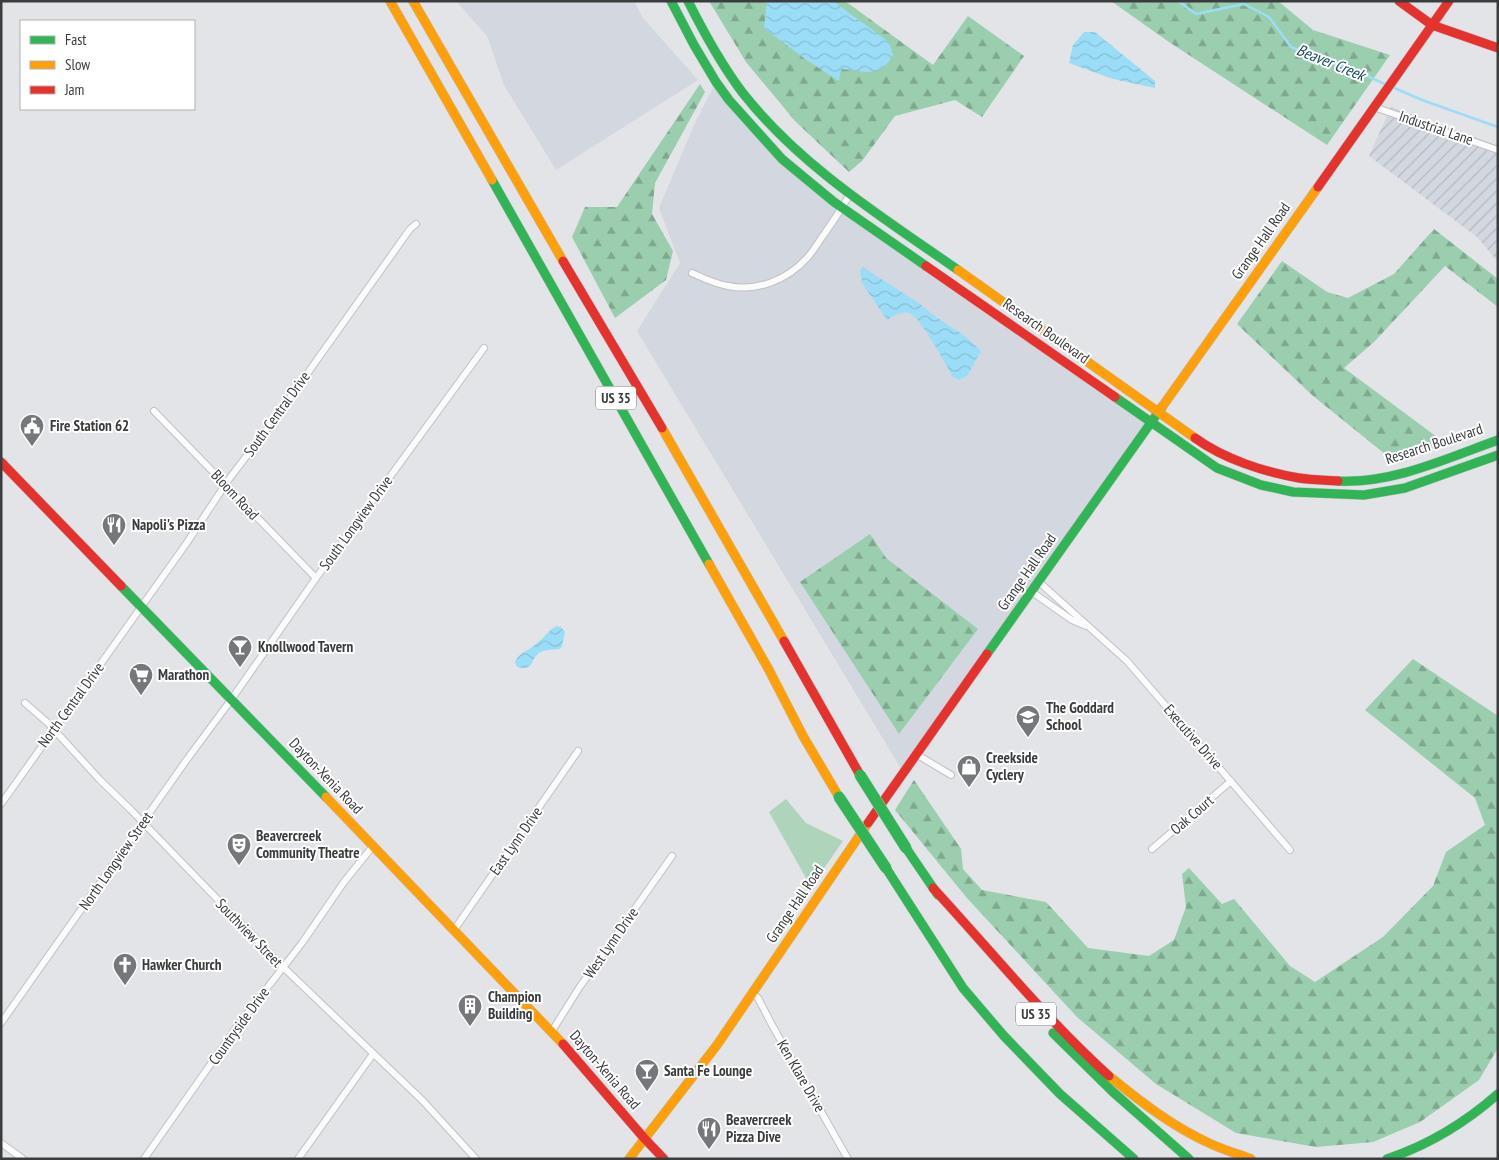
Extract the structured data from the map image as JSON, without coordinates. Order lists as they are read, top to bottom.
{
  "streets": {
    "main road": [
      "Grange Hall Road",
      "Research Boulevard",
      "US 35",
      "Dayton-Xenia Road"
    ],
    "street": [
      "Industrial Lane",
      "South Central Drive",
      "Bloom Road",
      "South Longview Drive",
      "North Central Drive",
      "Executive Drive",
      "Oak Court",
      "East Lynn Drive",
      "North Longview Street",
      "Southview Street",
      "West Lynn Drive",
      "Countryside Drive",
      "Ken Klare Drive"
    ]
  },
  "crossings": [
    ["Industrial Lane", "Grange Hall Road"],
    ["Grange Hall Road", "Research Boulevard"],
    ["Grange Hall Road", "Executive Drive"],
    ["Grange Hall Road", "Dayton-Xenia Road"],
    ["Grange Hall Road", "Ken Klare Drive"],
    ["South Central Drive", "Bloom Road"],
    ["South Central Drive", "North Central Drive"],
    ["South Central Drive", "Dayton-Xenia Road"],
    ["Bloom Road", "South Longview Drive"],
    ["South Longview Drive", "Dayton-Xenia Road"],
    ["South Longview Drive", "North Longview Street"],
    ["North Central Drive", "Dayton-Xenia Road"],
    ["North Central Drive", "Southview Street"],
    ["Executive Drive", "Oak Court"],
    ["Dayton-Xenia Road", "East Lynn Drive"],
    ["Dayton-Xenia Road", "North Longview Street"],
    ["Dayton-Xenia Road", "West Lynn Drive"],
    ["Dayton-Xenia Road", "Countryside Drive"],
    ["North Longview Street", "Southview Street"],
    ["Southview Street", "Countryside Drive"]
  ],
  "water": ["Beaver Creek"],
  "places": {
    "public building": ["Fire Station 62"],
    "restaurant": ["Napoli's Pizza", "Beavercreek Pizza Dive"],
    "bar": ["Knollwood Tavern", "Santa Fe Lounge"],
    "supermarket": ["Marathon"],
    "school or university": ["The Goddard School"],
    "shop": ["Creekside Cyclery"],
    "theatre": ["Beavercreek Community Theatre"],
    "church": ["Hawker Church"],
    "building": ["Champion Building"]
  },
  "legend": ["Fast", "Slow", "Jam"]
}
